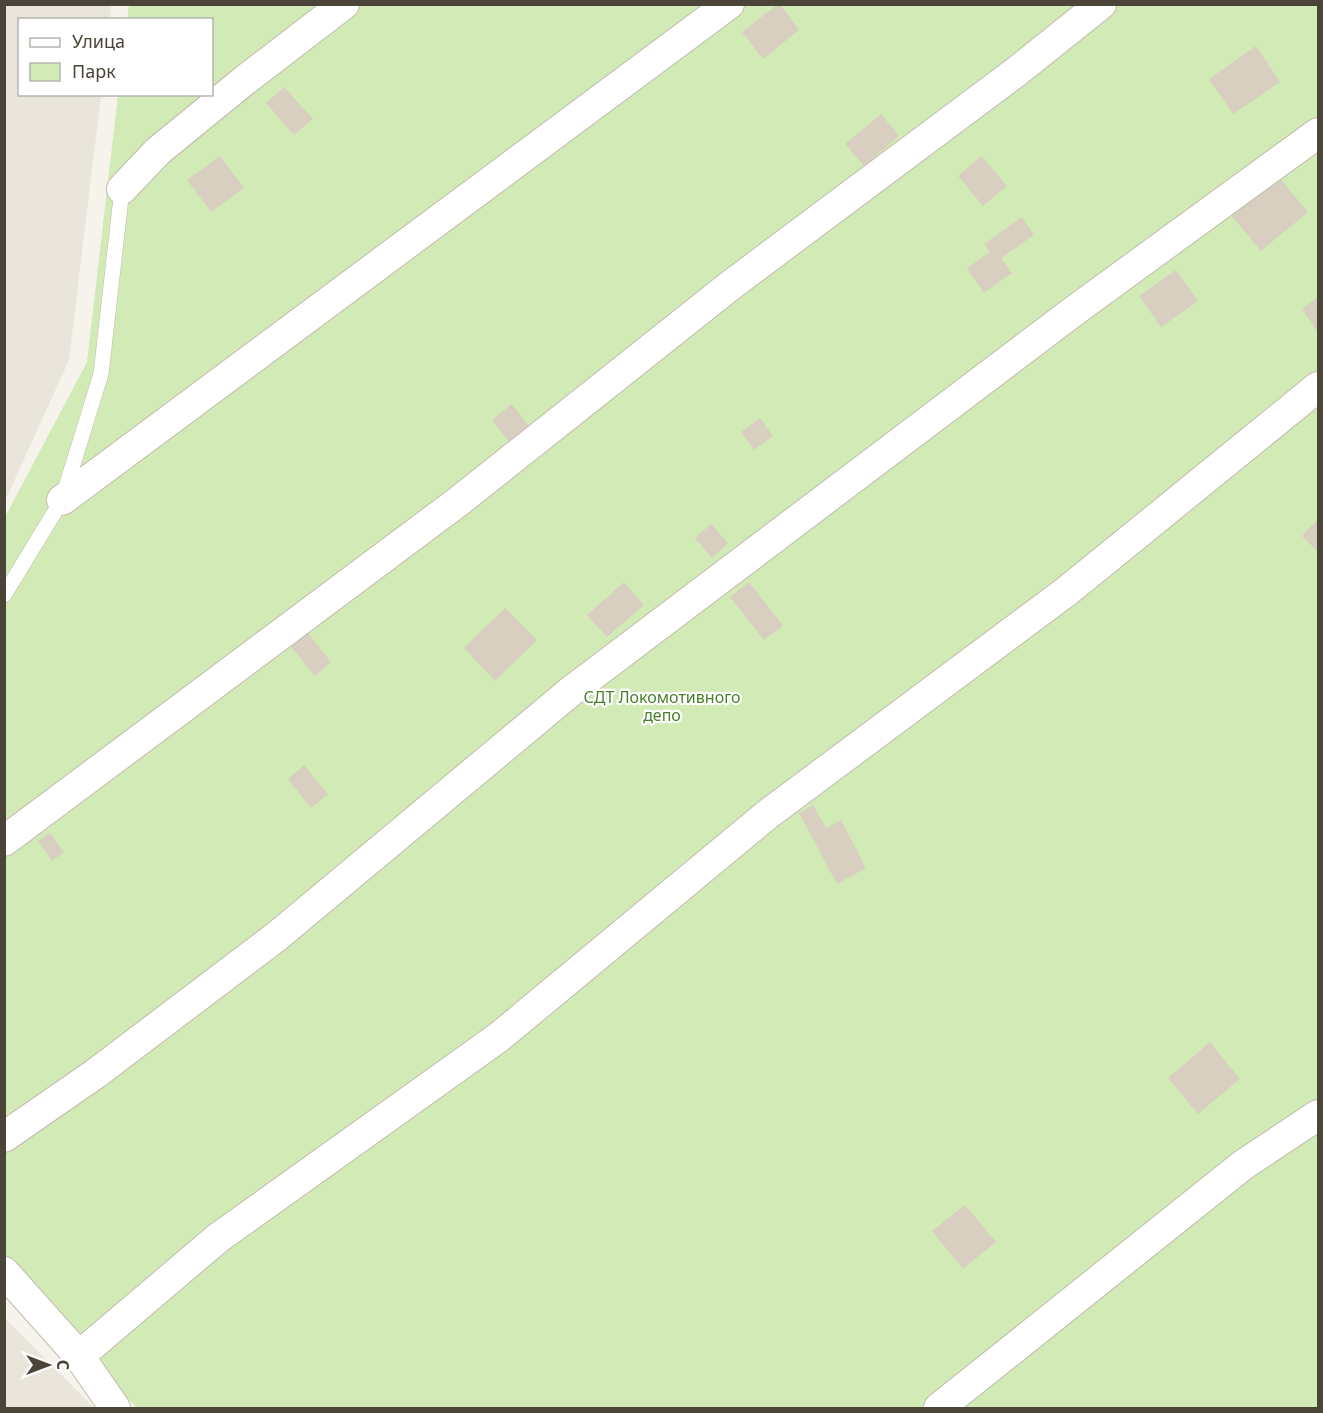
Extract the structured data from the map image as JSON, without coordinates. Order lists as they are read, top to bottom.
{
  "parks": ["СДТ Локомотивного депо"],
  "legend": ["Улица", "Парк"],
  "north": "right"
}
